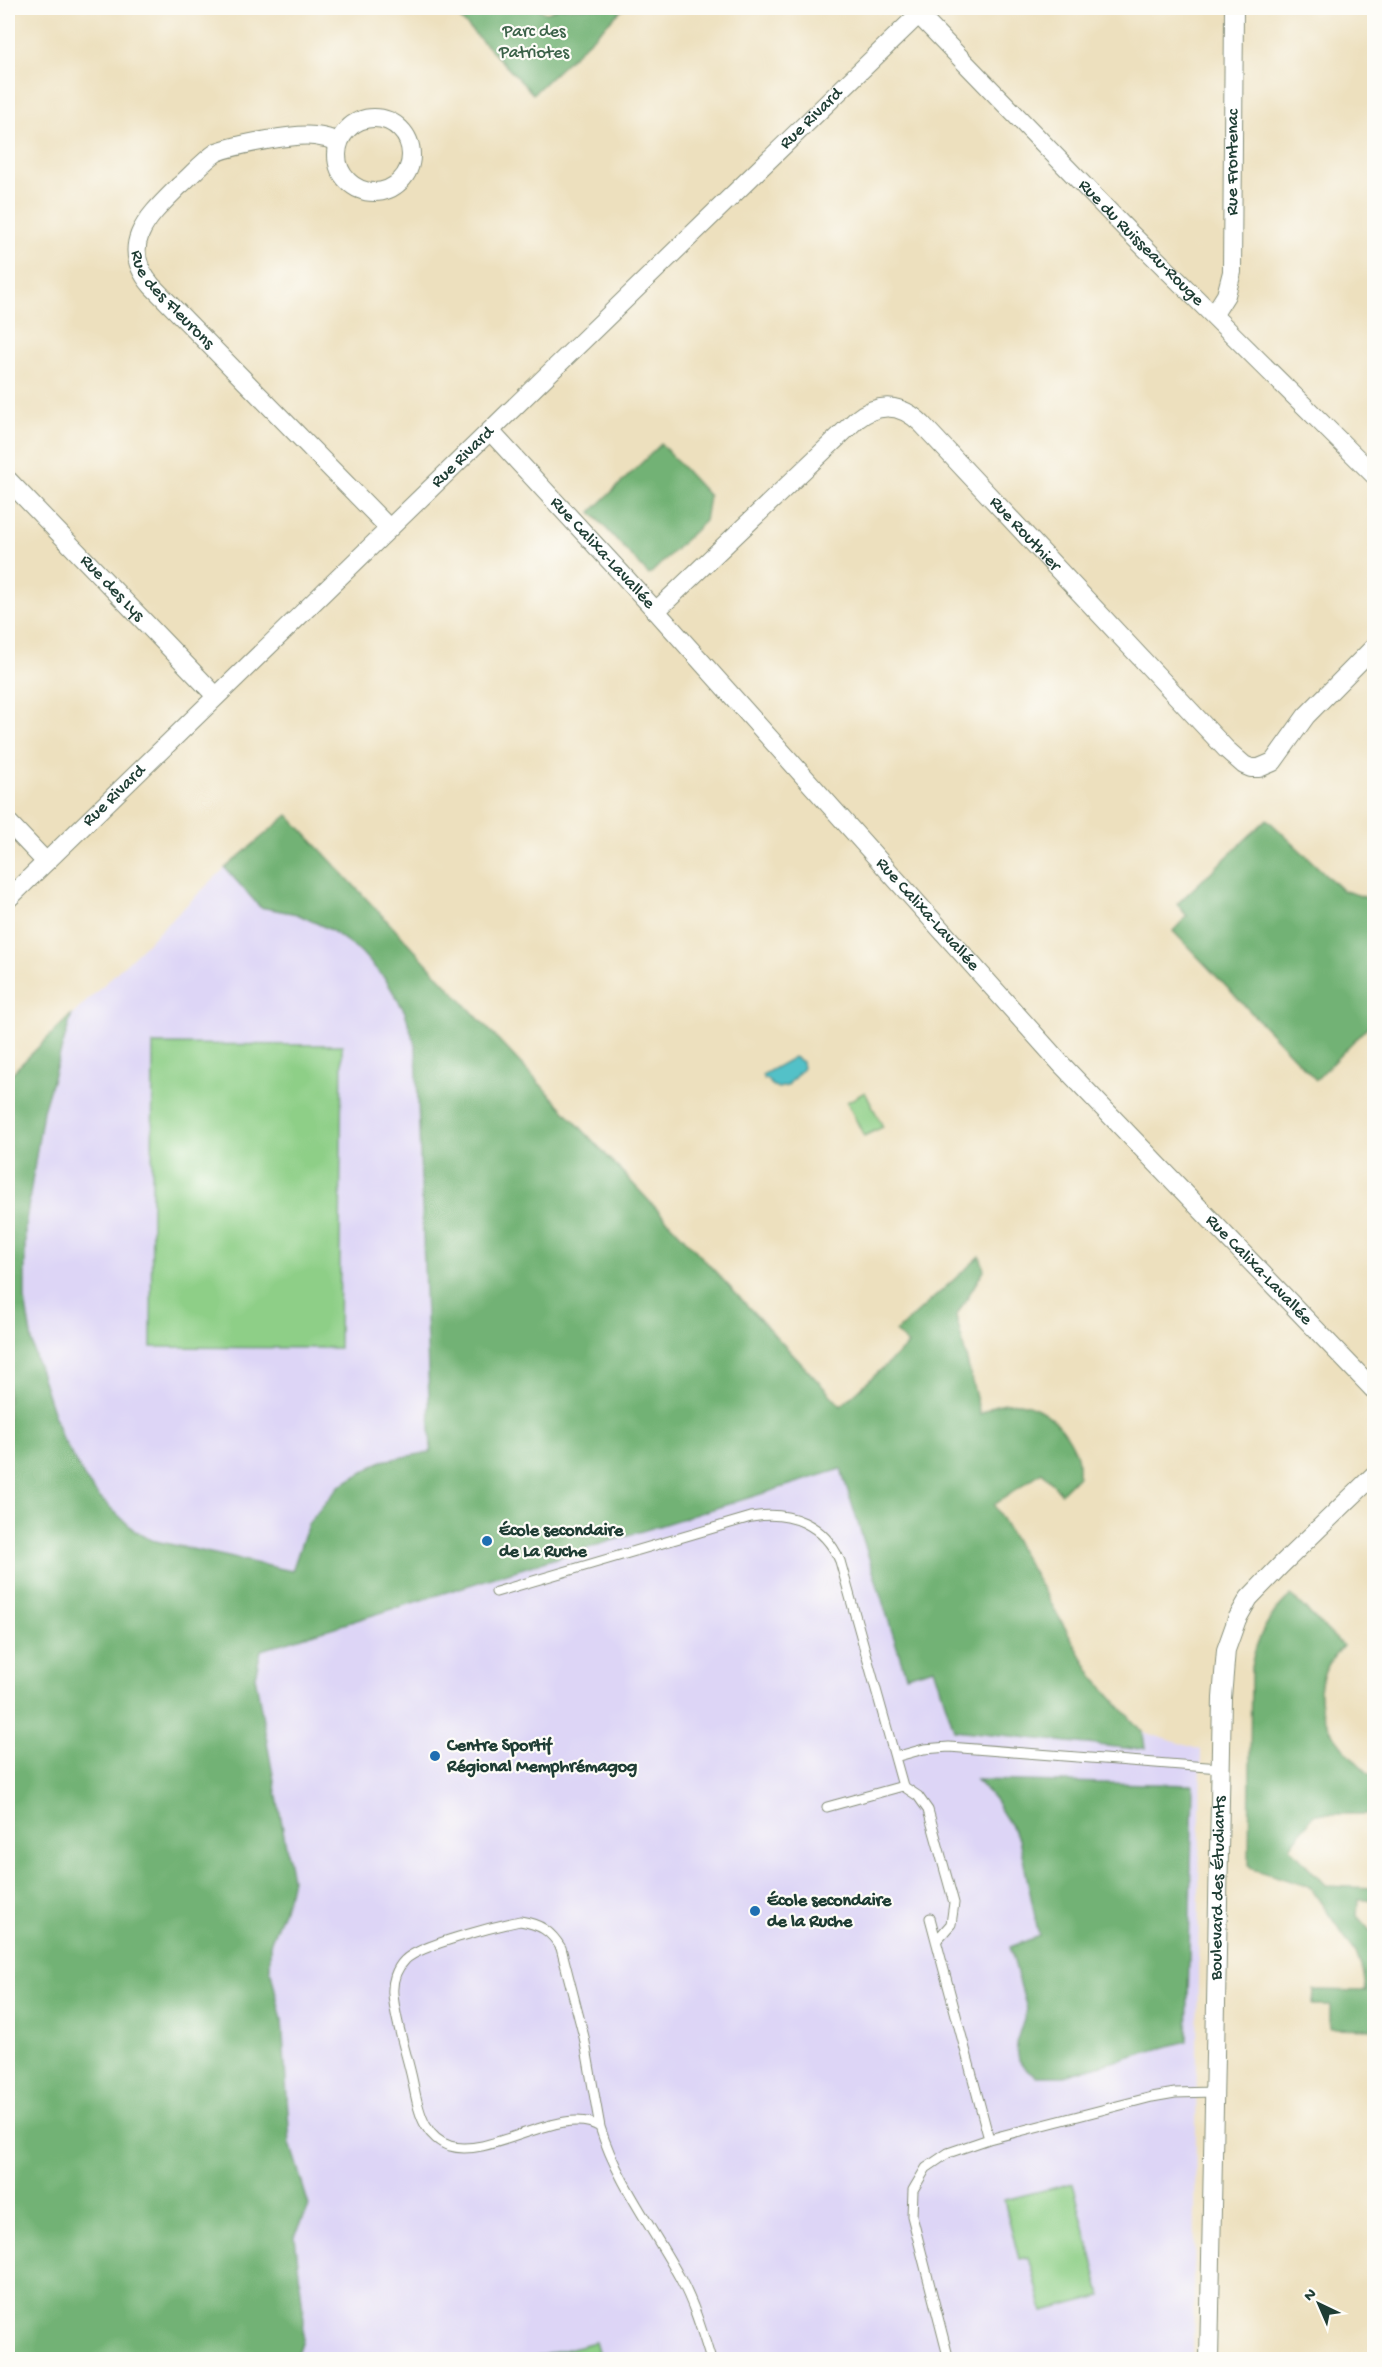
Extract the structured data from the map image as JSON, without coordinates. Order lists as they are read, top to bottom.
{
  "streets": {
    "street": [
      "Rue Rivard",
      "Rue Frontenac",
      "Rue du Ruisseau-Rouge",
      "Rue des Fleurons",
      "Rue Routhier",
      "Rue Calixa-Lavallée",
      "Rue des Lys",
      "Boulevard des Étudiants"
    ]
  },
  "crossings": [
    ["Rue Rivard", "Rue du Ruisseau-Rouge"],
    ["Rue Rivard", "Rue des Fleurons"],
    ["Rue Rivard", "Rue Calixa-Lavallée"],
    ["Rue Rivard", "Rue des Lys"],
    ["Rue Frontenac", "Rue du Ruisseau-Rouge"],
    ["Rue Routhier", "Rue Calixa-Lavallée"]
  ],
  "parks": ["Parc des Patriotes"],
  "places": ["École secondaire de La Ruche", "Centre Sportif Régional Memphrémagog", "École secondaire de la Ruche"],
  "north": "top left"
}
